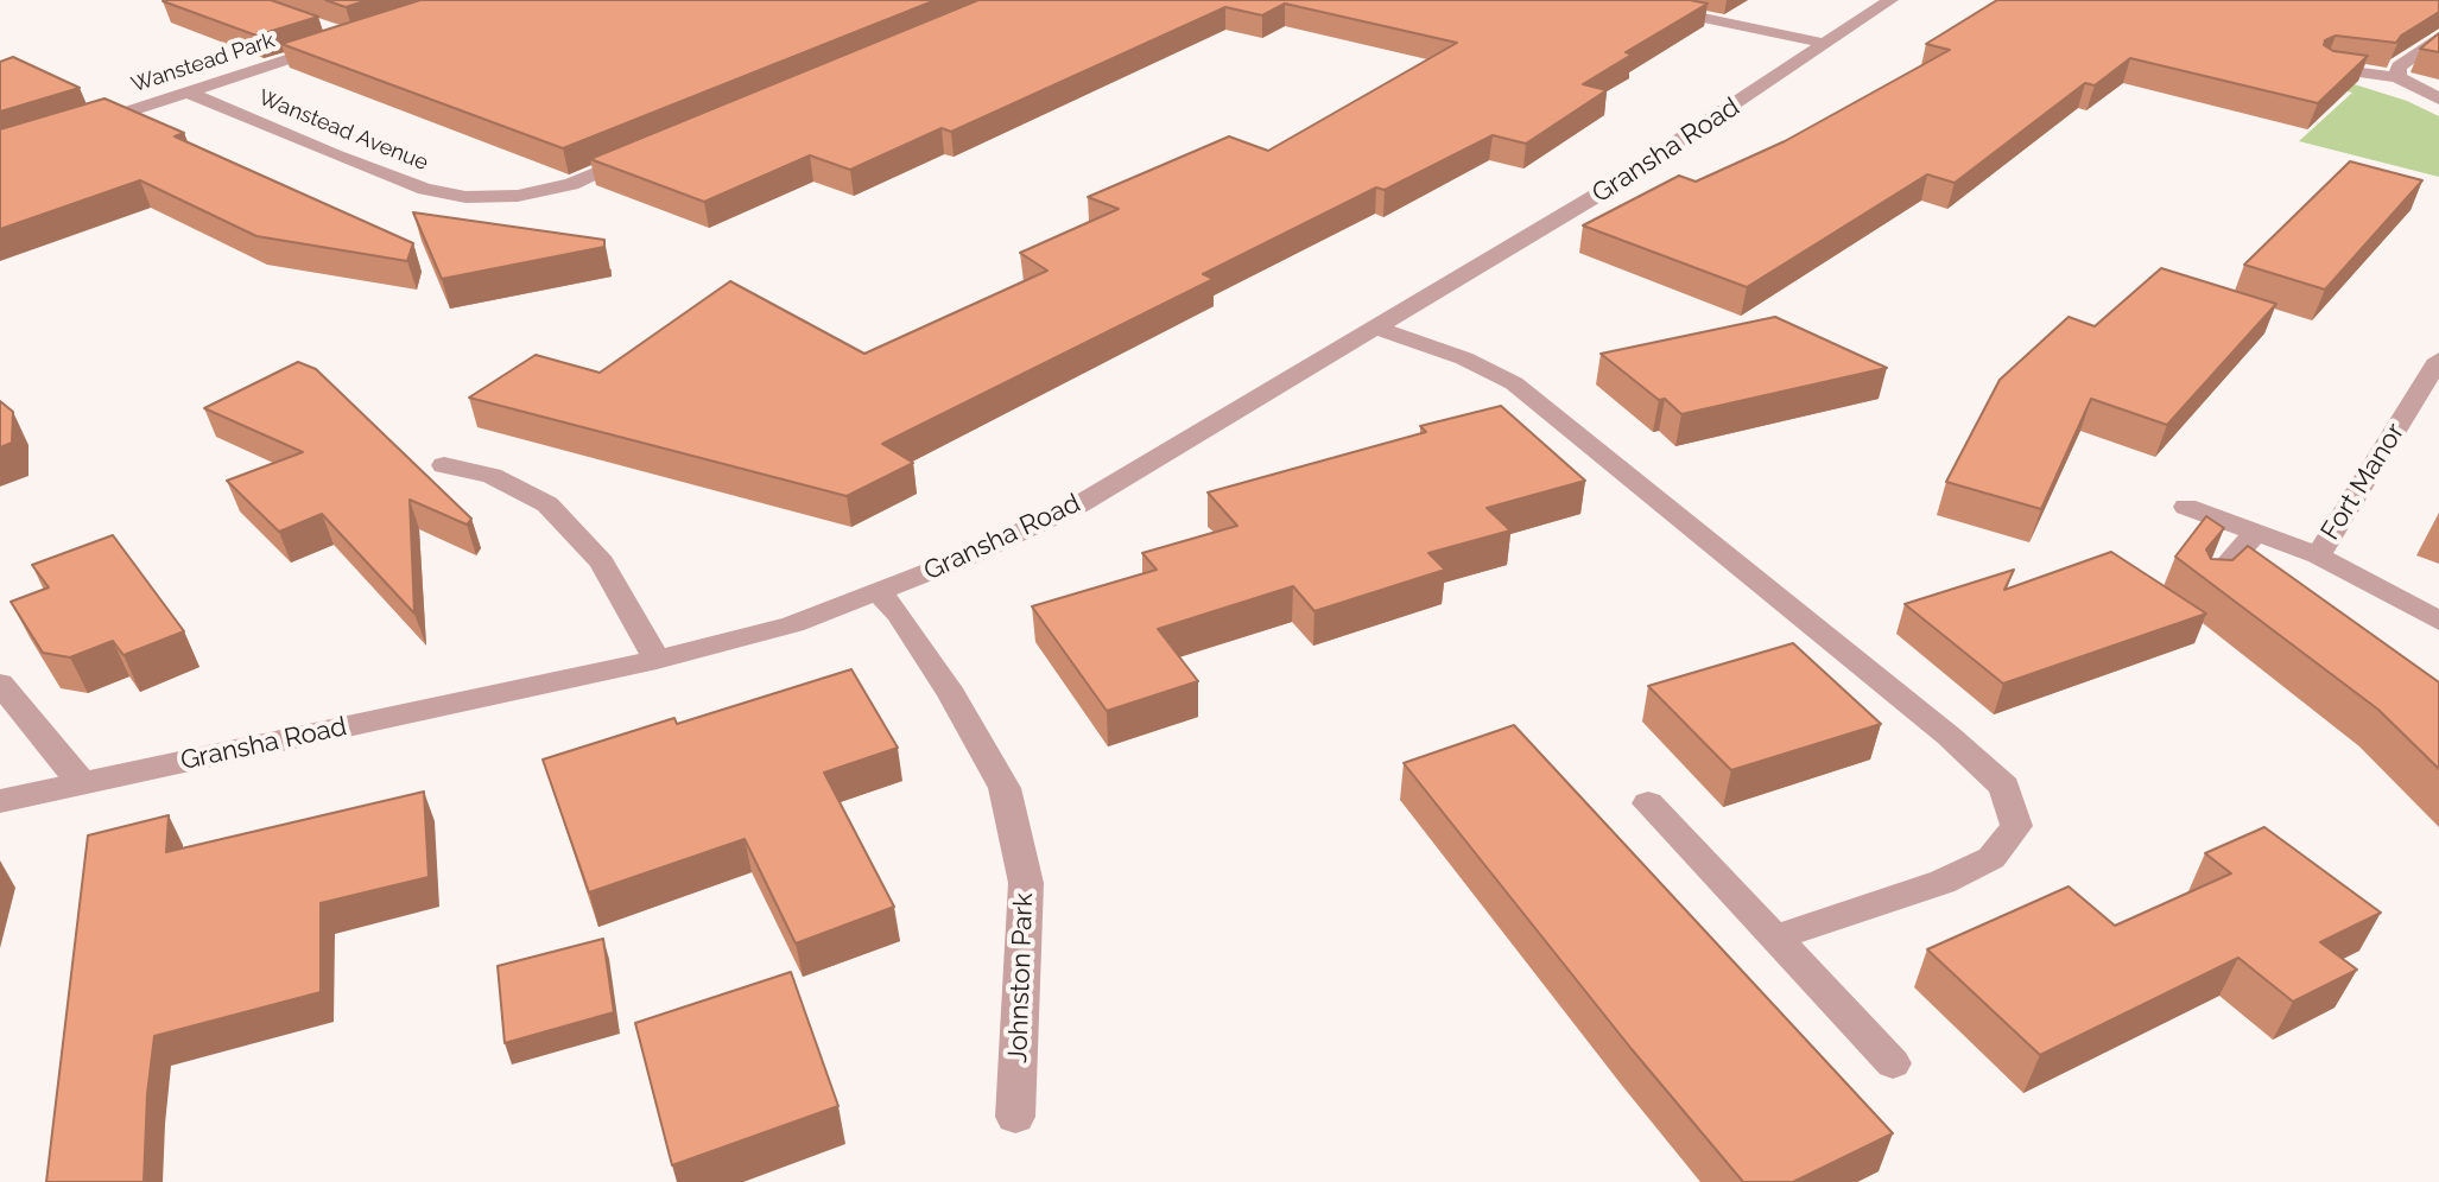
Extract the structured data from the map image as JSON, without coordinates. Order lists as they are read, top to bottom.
{
  "streets": {
    "street": [
      "Wanstead Park",
      "Wanstead Avenue",
      "Gransha Road",
      "Fort Manor",
      "Johnston Park"
    ]
  },
  "crossings": [
    ["Wanstead Park", "Wanstead Avenue"],
    ["Gransha Road", "Johnston Park"]
  ]
}
